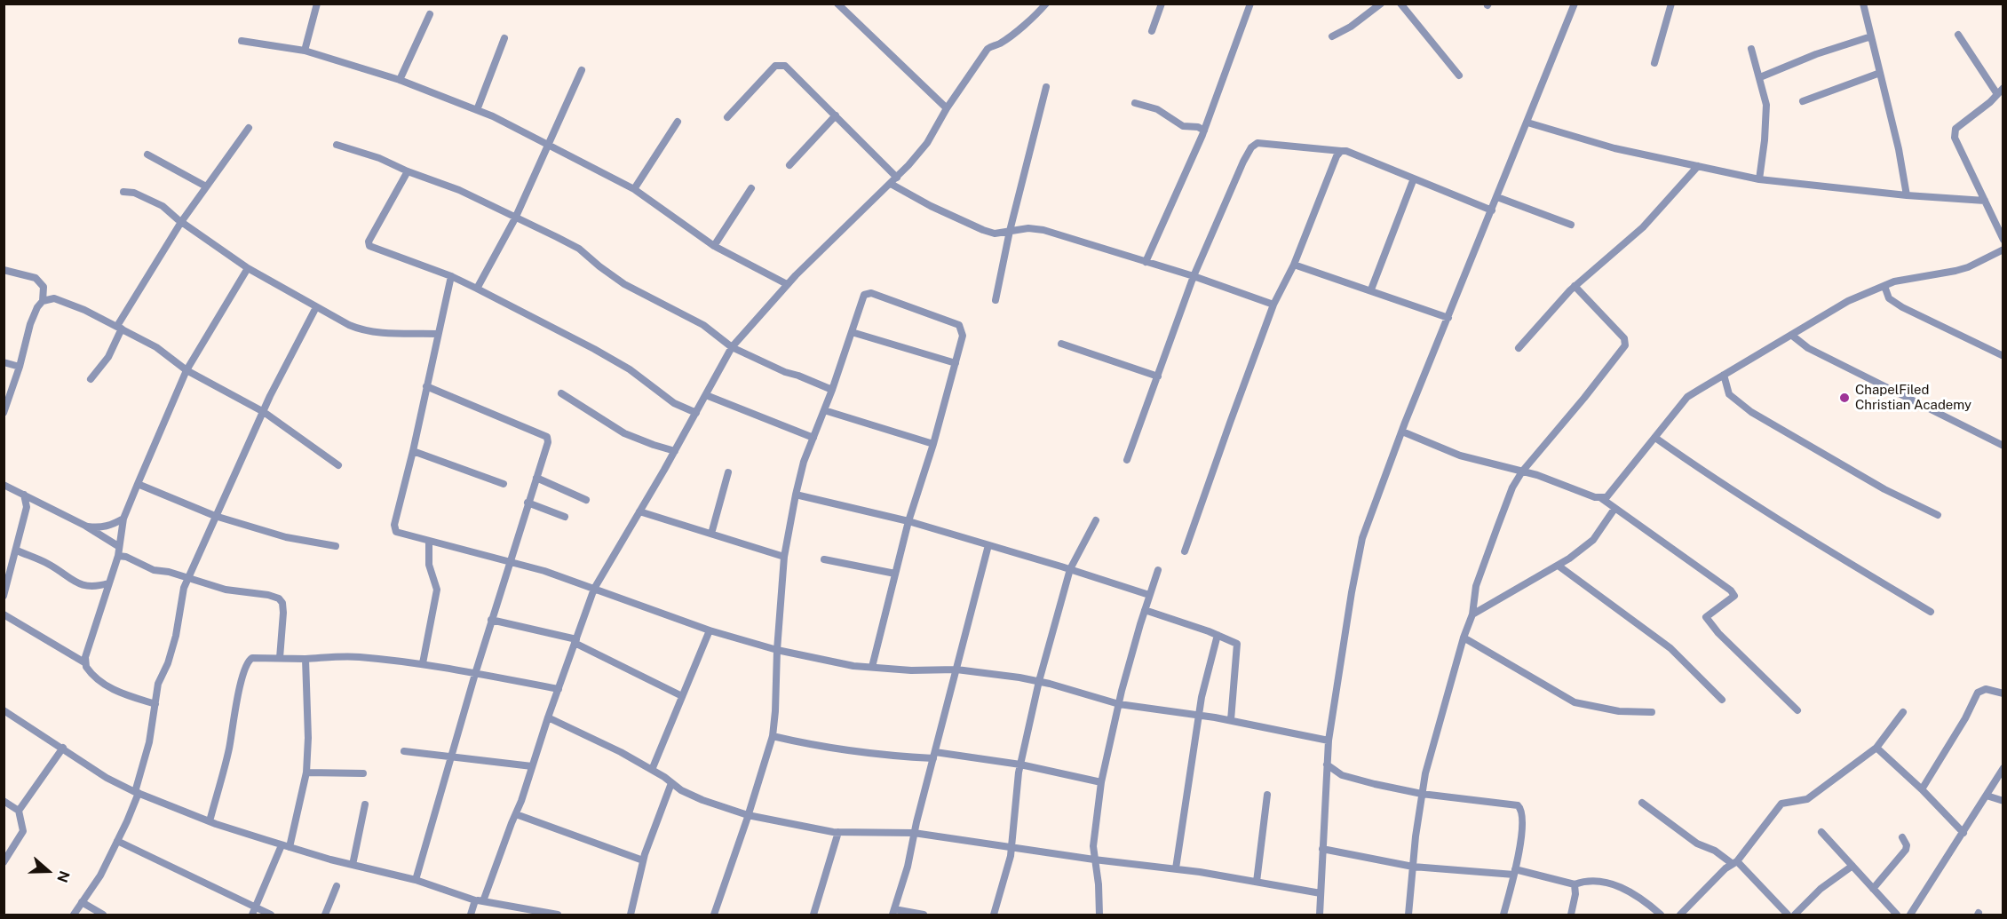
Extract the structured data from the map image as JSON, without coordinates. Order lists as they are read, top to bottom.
{
  "places": ["ChapelFiled Christian Academy"],
  "north": "right"
}
